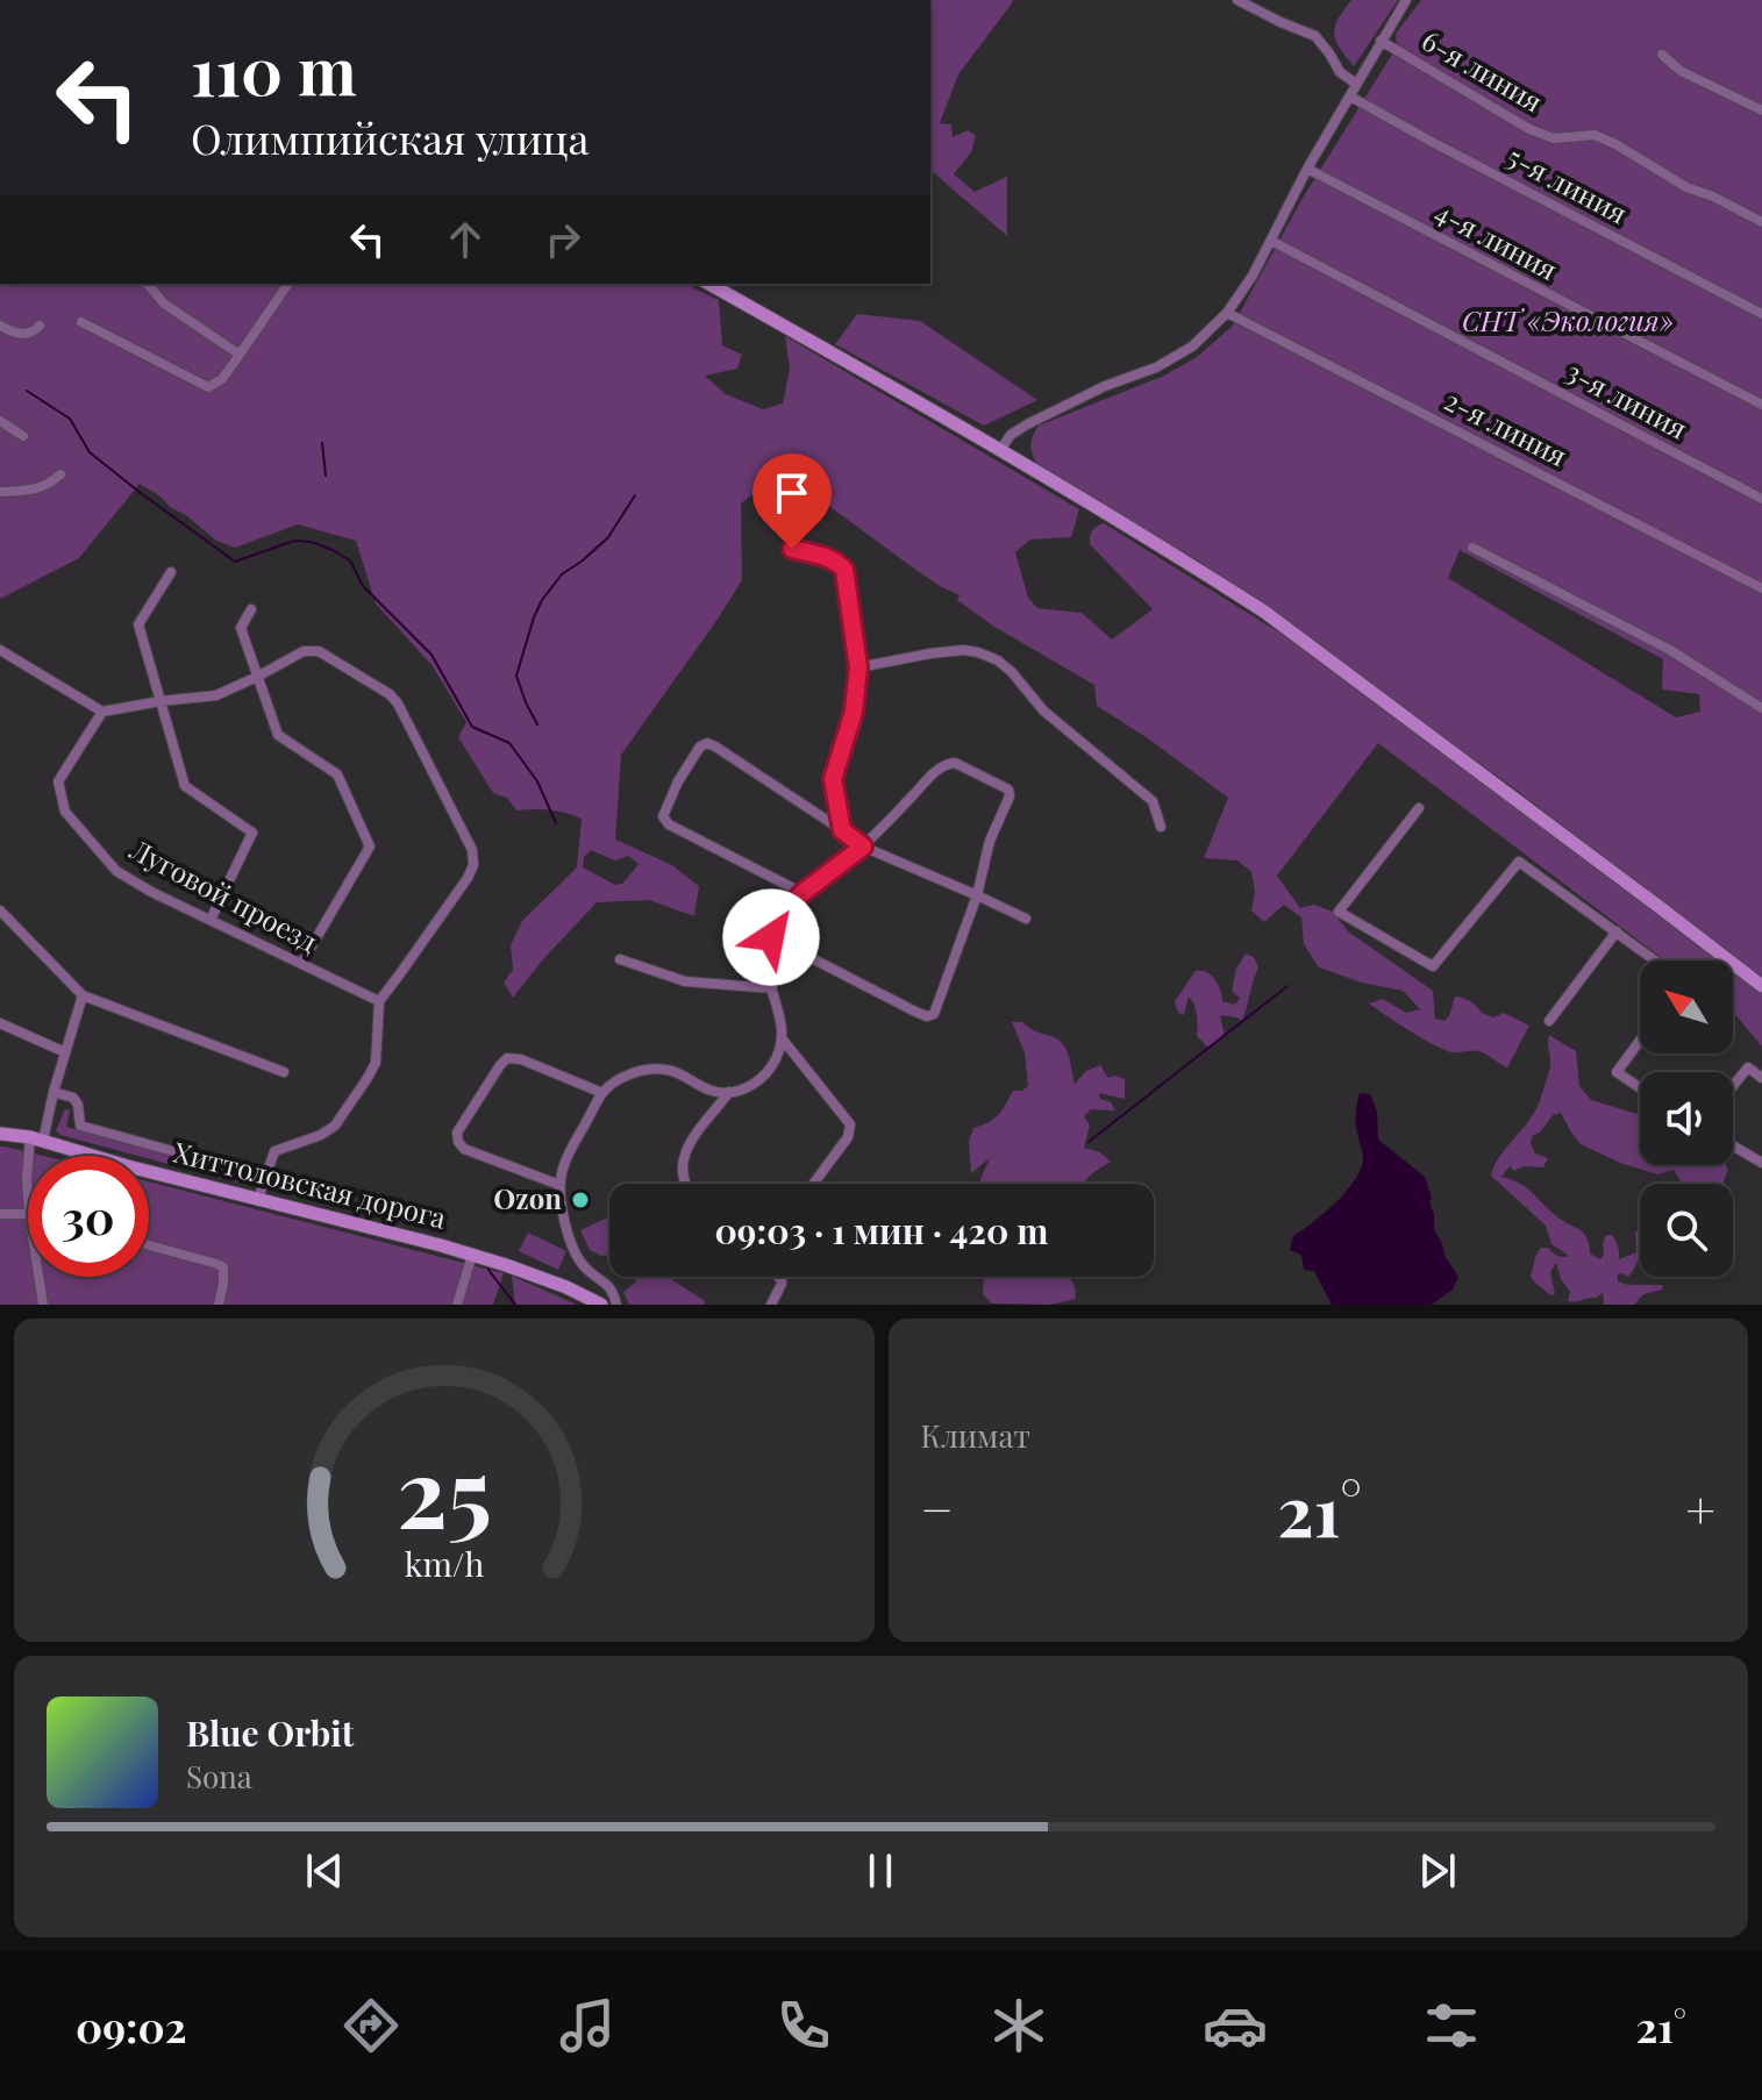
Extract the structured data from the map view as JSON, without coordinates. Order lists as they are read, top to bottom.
{
  "streets": {
    "main road": ["Хиттоловская дорога"],
    "street": [
      "6-я линия",
      "5-я линия",
      "4-я линия",
      "3-я линия",
      "2-я линия",
      "Луговой проезд"
    ]
  },
  "parks": ["СНТ «Экология»"],
  "places": ["Ozon"],
  "north": "top left",
  "page": {
    "turn": ["110 m", "Олимпийская улица"],
    "limit": "30",
    "trip": "09:03 · 1 мин · 420 m",
    "tile": "Климат",
    "heat": ["−", "21°", "+"],
    "song": ["Blue Orbit", "Sona"],
    "tabs": ["09:02", "21°"],
    "gauge": ["25", "km/h"]
  }
}
